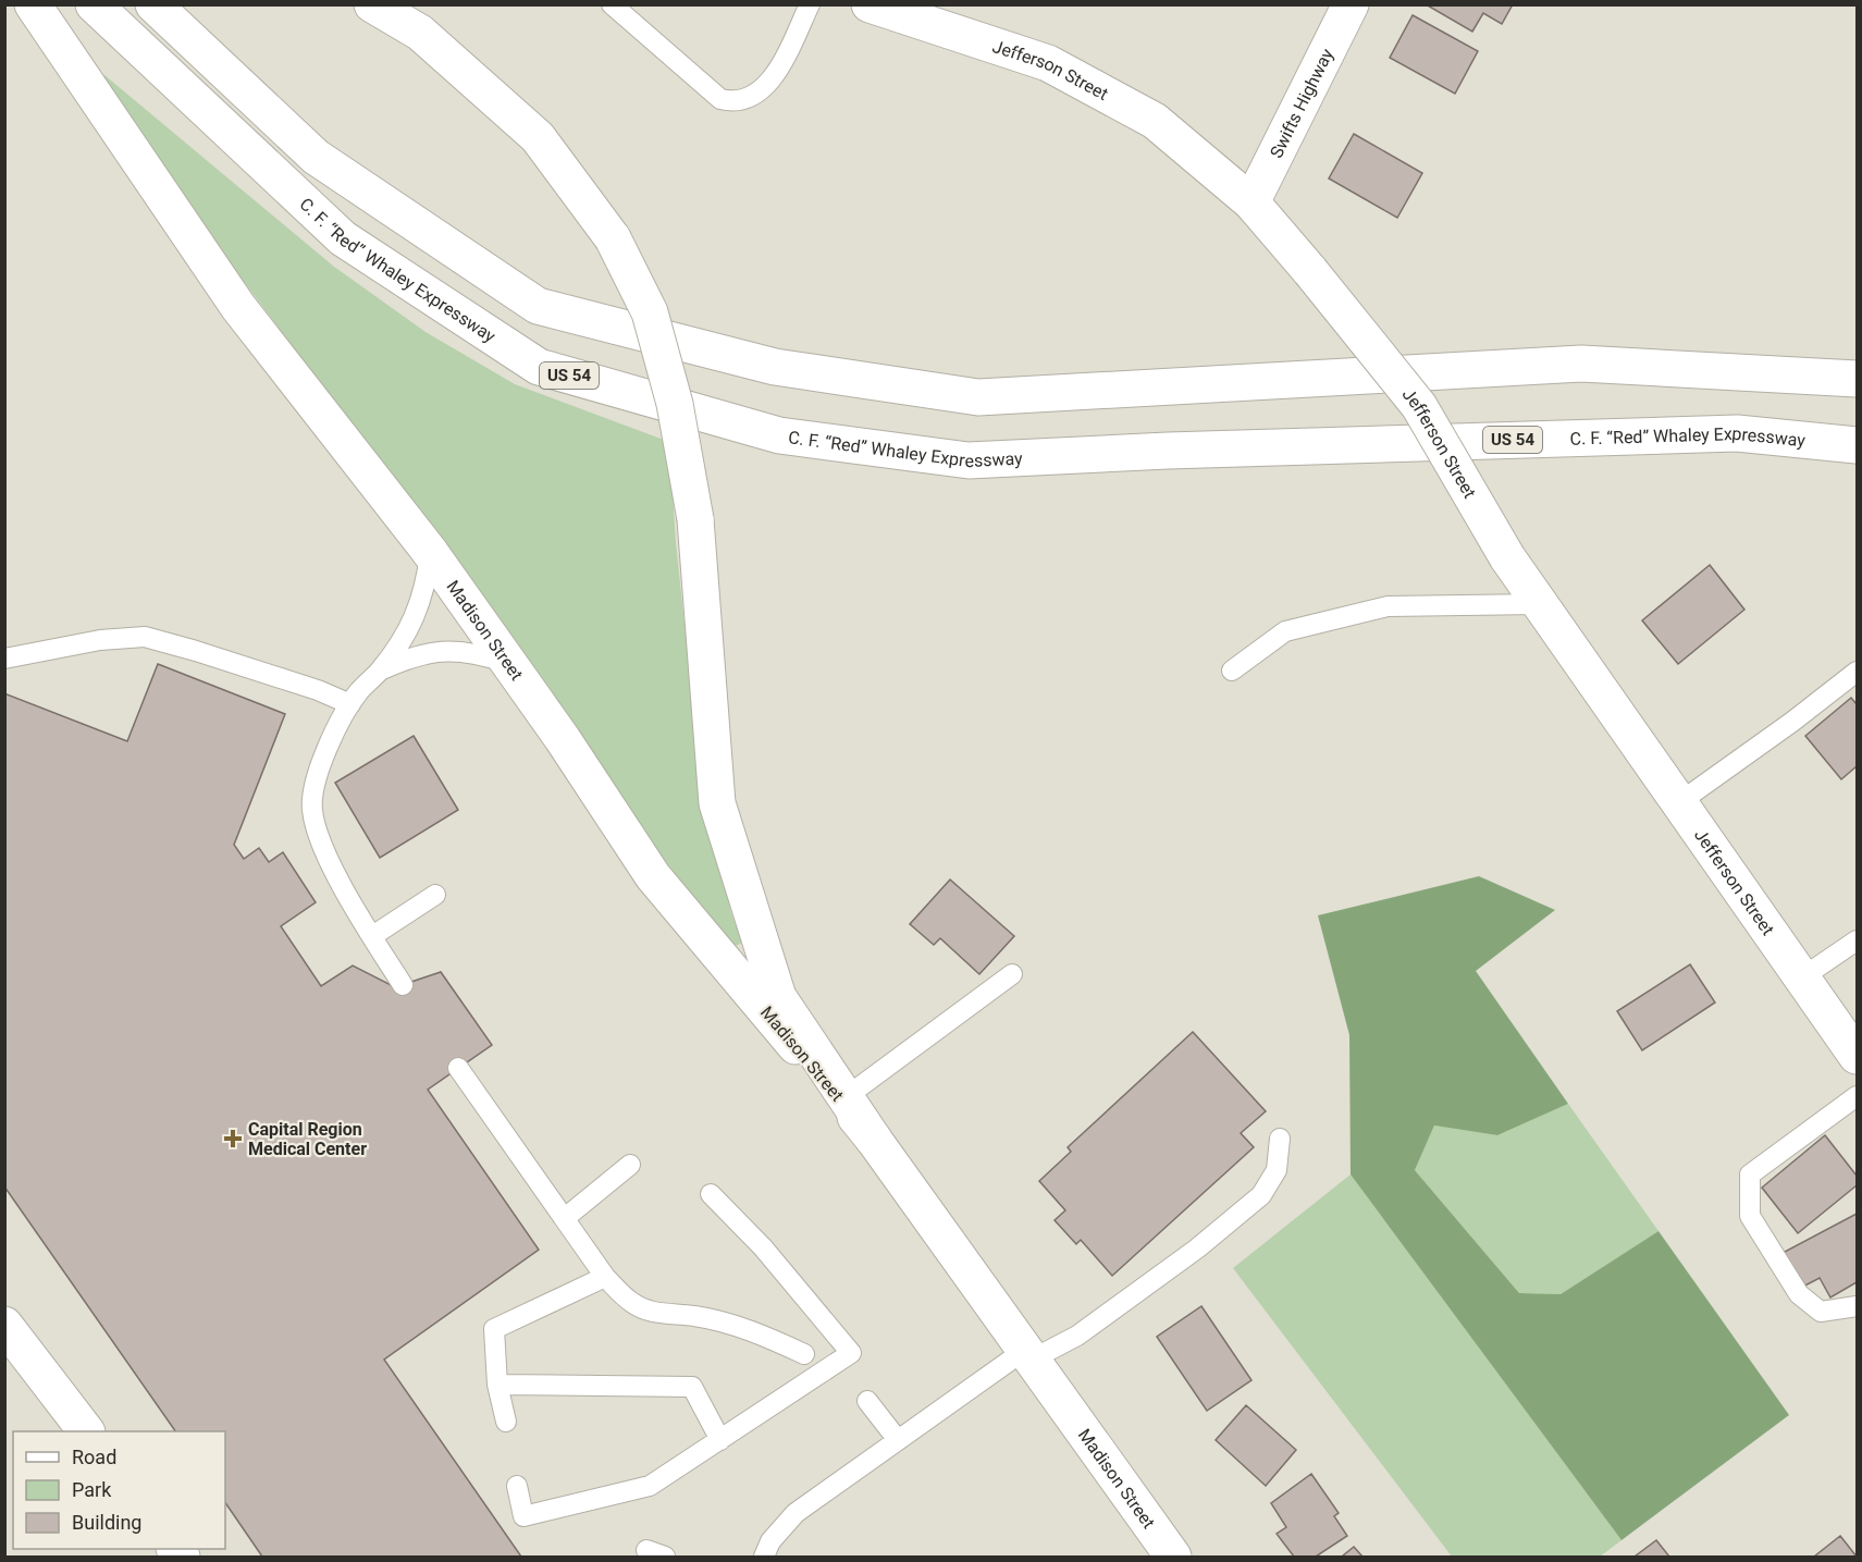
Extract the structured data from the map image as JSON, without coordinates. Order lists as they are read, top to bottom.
{
  "streets": {
    "main road": [
      "Jefferson Street",
      "Swifts Highway",
      "C. F. “Red” Whaley Expressway",
      "US 54",
      "Madison Street"
    ]
  },
  "crossings": [
    ["Jefferson Street", "Swifts Highway"]
  ],
  "places": {
    "health": ["Capital Region Medical Center"]
  },
  "legend": ["Road", "Park", "Building"]
}
